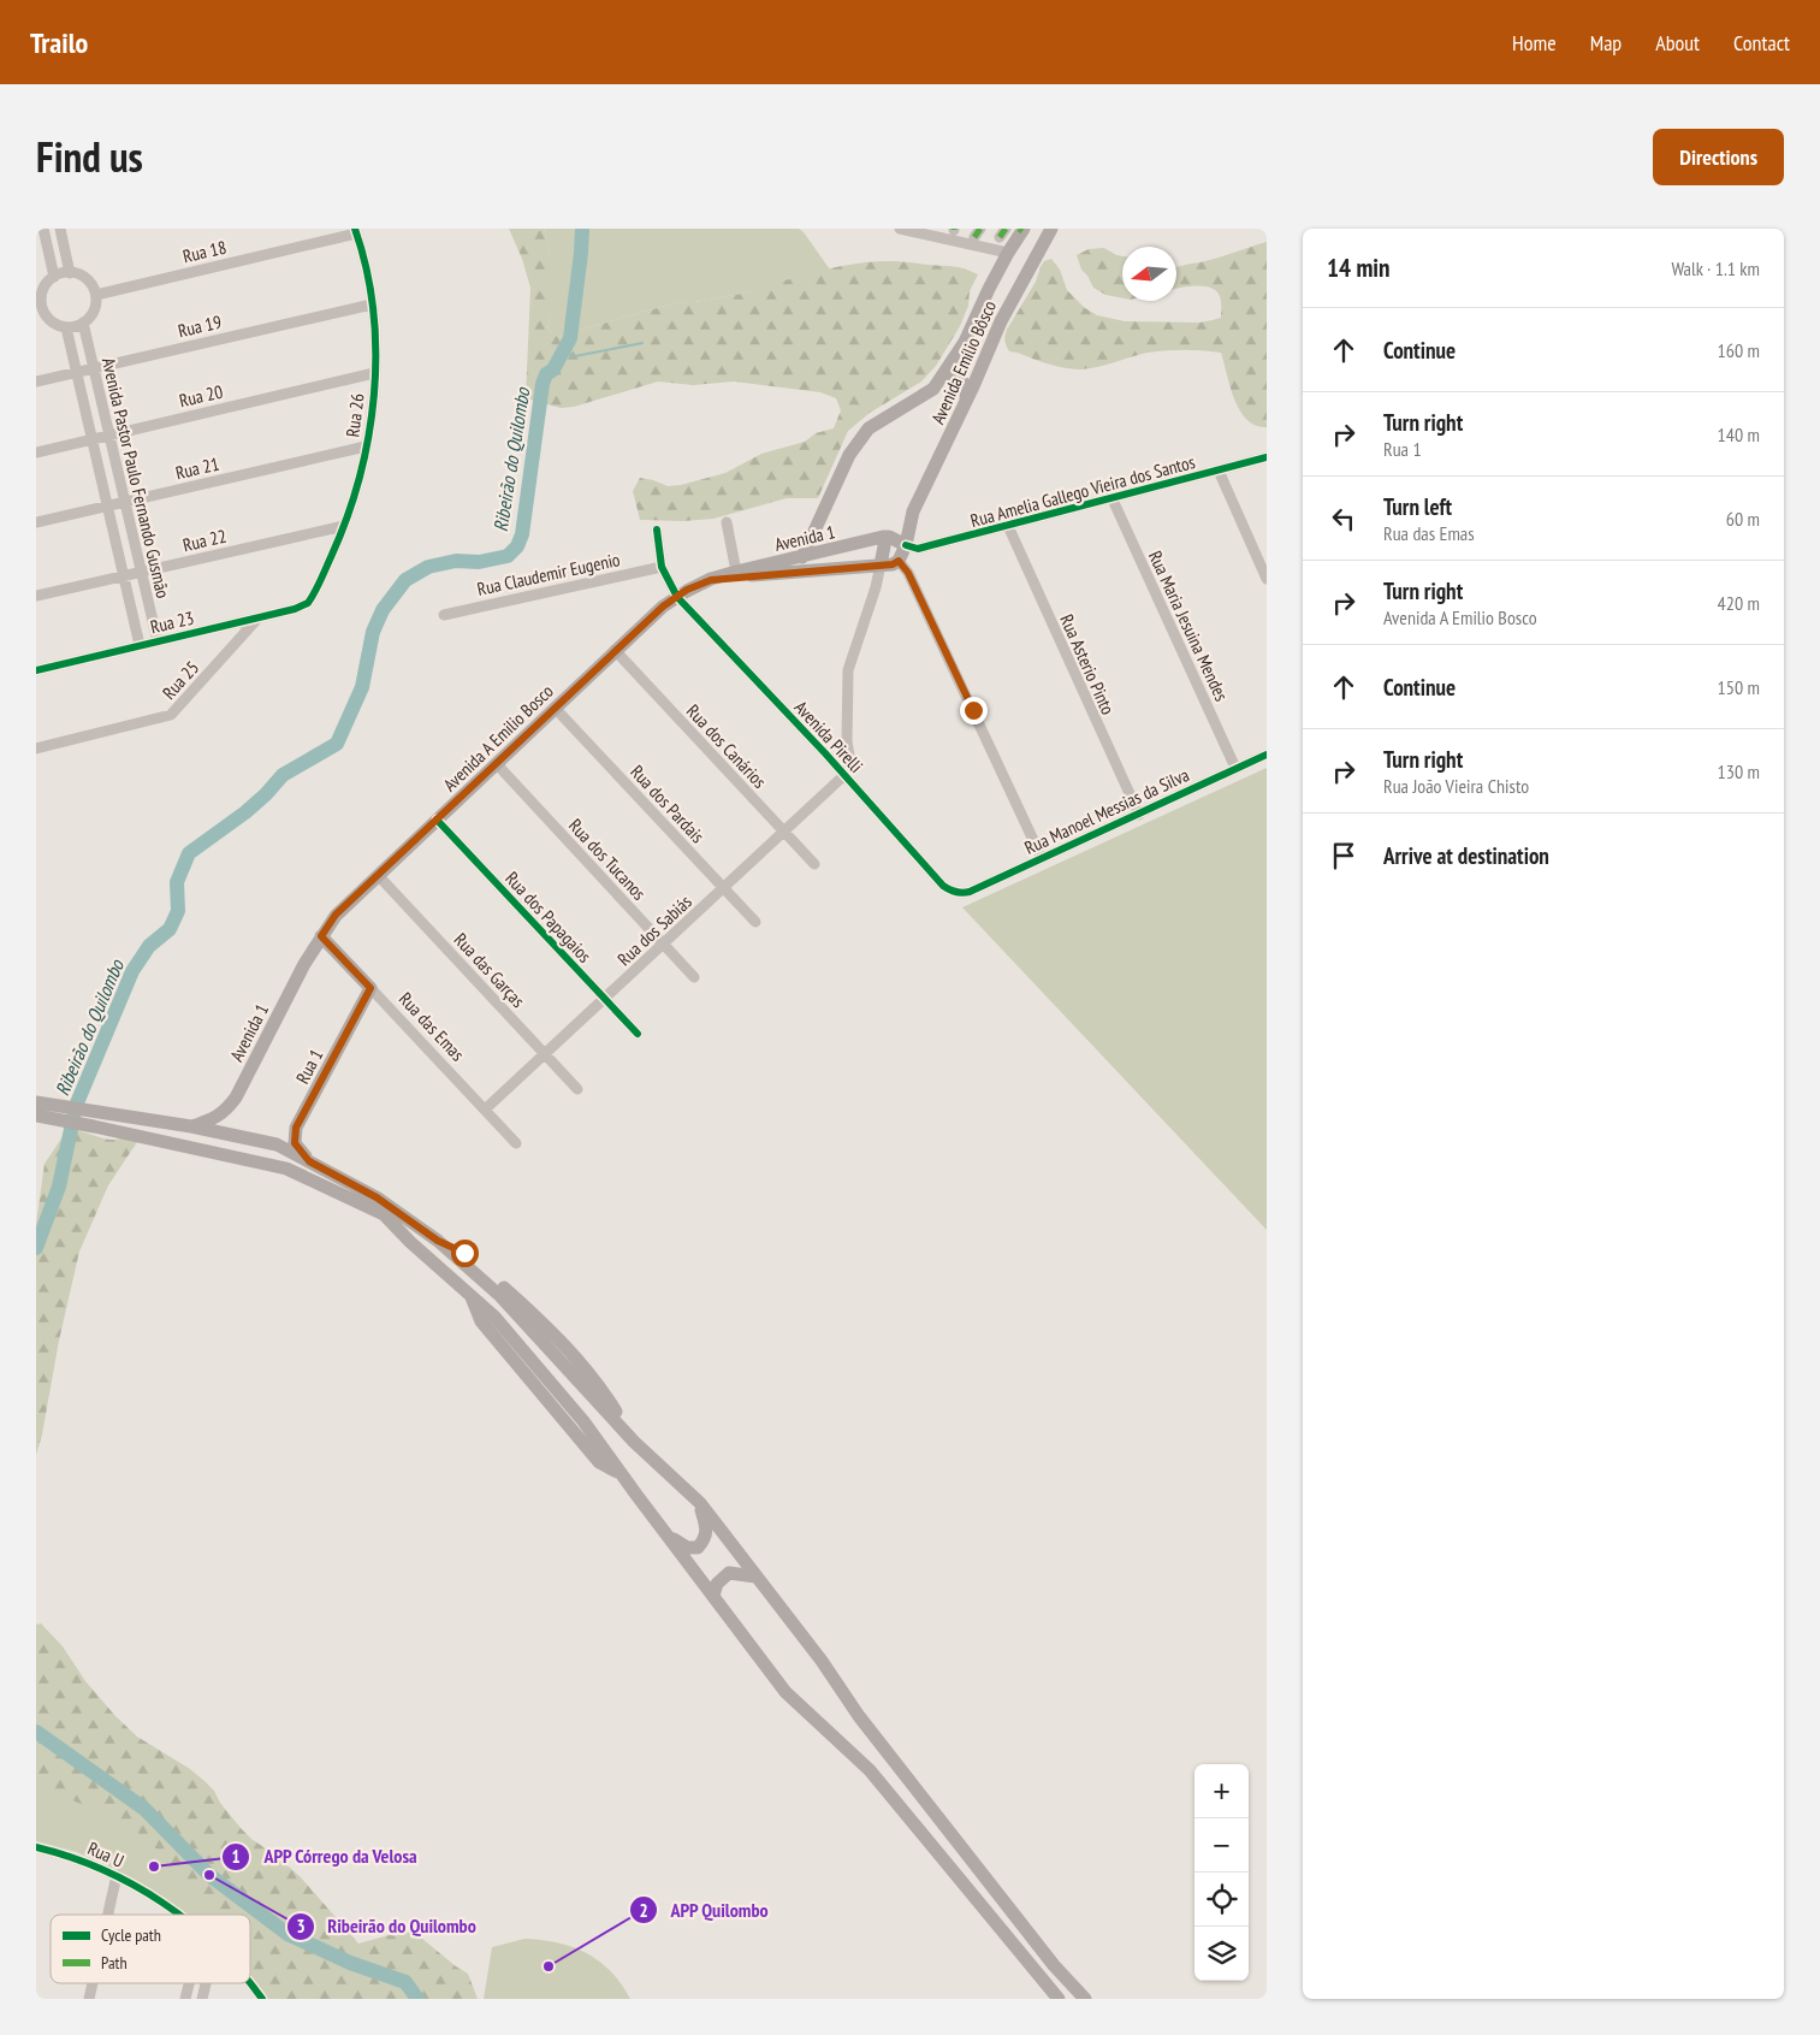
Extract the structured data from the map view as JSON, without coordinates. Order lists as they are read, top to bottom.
{
  "streets": {
    "main road": [
      "Avenida Emílio Bôsco",
      "Avenida 1",
      "Avenida A Emilio Bosco",
      "Rua das Emas",
      "Rua 1"
    ],
    "street": [
      "Rua 18",
      "Rua 19",
      "Rua 20",
      "Rua 26",
      "Rua 21",
      "Avenida Pastor Paulo Fernando Gusmão",
      "Rua Amelia Gallego Vieira dos Santos",
      "Rua 22",
      "Rua Claudemir Eugenio",
      "Rua 23",
      "Rua Maria Jesuina Mendes",
      "Rua Asterio Pinto",
      "Rua 25",
      "Avenida Pirelli",
      "Rua dos Canários",
      "Rua dos Pardais",
      "Rua Manoel Messias da Silva",
      "Rua dos Tucanos",
      "Rua dos Papagaios",
      "Rua dos Sabiás",
      "Rua das Garças",
      "Rua U"
    ]
  },
  "crossings": [
    ["Rua 18", "Rua 26"],
    ["Rua 18", "Avenida Pastor Paulo Fernando Gusmão"],
    ["Rua 19", "Rua 26"],
    ["Rua 19", "Avenida Pastor Paulo Fernando Gusmão"],
    ["Avenida Emílio Bôsco", "Rua Amelia Gallego Vieira dos Santos"],
    ["Avenida Emílio Bôsco", "Avenida 1"],
    ["Rua 20", "Rua 26"],
    ["Rua 20", "Avenida Pastor Paulo Fernando Gusmão"],
    ["Rua 26", "Rua 21"],
    ["Rua 26", "Rua 22"],
    ["Rua 26", "Rua 23"],
    ["Rua 21", "Avenida Pastor Paulo Fernando Gusmão"],
    ["Avenida Pastor Paulo Fernando Gusmão", "Rua 22"],
    ["Avenida Pastor Paulo Fernando Gusmão", "Rua 23"],
    ["Rua Amelia Gallego Vieira dos Santos", "Rua Maria Jesuina Mendes"],
    ["Rua Amelia Gallego Vieira dos Santos", "Rua Asterio Pinto"],
    ["Avenida 1", "Avenida A Emilio Bosco"],
    ["Avenida 1", "Rua das Emas"],
    ["Rua Claudemir Eugenio", "Avenida Pirelli"],
    ["Rua 23", "Rua 25"],
    ["Rua Maria Jesuina Mendes", "Rua Manoel Messias da Silva"],
    ["Rua Asterio Pinto", "Rua Manoel Messias da Silva"],
    ["Avenida Pirelli", "Avenida A Emilio Bosco"],
    ["Avenida Pirelli", "Rua Manoel Messias da Silva"],
    ["Avenida Pirelli", "Rua dos Sabiás"],
    ["Avenida A Emilio Bosco", "Rua dos Canários"],
    ["Avenida A Emilio Bosco", "Rua dos Pardais"],
    ["Avenida A Emilio Bosco", "Rua dos Tucanos"],
    ["Avenida A Emilio Bosco", "Rua dos Papagaios"],
    ["Avenida A Emilio Bosco", "Rua das Garças"],
    ["Avenida A Emilio Bosco", "Rua das Emas"],
    ["Rua dos Canários", "Rua dos Sabiás"],
    ["Rua dos Pardais", "Rua dos Sabiás"],
    ["Rua dos Tucanos", "Rua dos Sabiás"],
    ["Rua dos Papagaios", "Rua dos Sabiás"],
    ["Rua dos Sabiás", "Rua das Garças"],
    ["Rua dos Sabiás", "Rua das Emas"],
    ["Rua das Emas", "Rua 1"]
  ],
  "water": ["Ribeirão do Quilombo"],
  "places": ["APP Córrego da Velosa", "Ribeirão do Quilombo", "APP Quilombo"],
  "legend": ["Cycle path", "Path"],
  "north": "left",
  "page": {
    "header": "Trailo",
    "nav": [
      "Home",
      "Map",
      "About",
      "Contact"
    ],
    "title": "Find us",
    "buttons": "Directions",
    "heading": ["14 min", "Walk · 1.1 km"],
    "list": [
      ["Continue", "160 m"],
      ["Turn right", "Rua 1", "140 m"],
      ["Turn left", "Rua das Emas", "60 m"],
      ["Turn right", "Avenida A Emilio Bosco", "420 m"],
      ["Continue", "150 m"],
      ["Turn right", "Rua João Vieira Chisto", "130 m"],
      "Arrive at destination"
    ],
    "map_buttons": ["+", "−"]
  }
}
